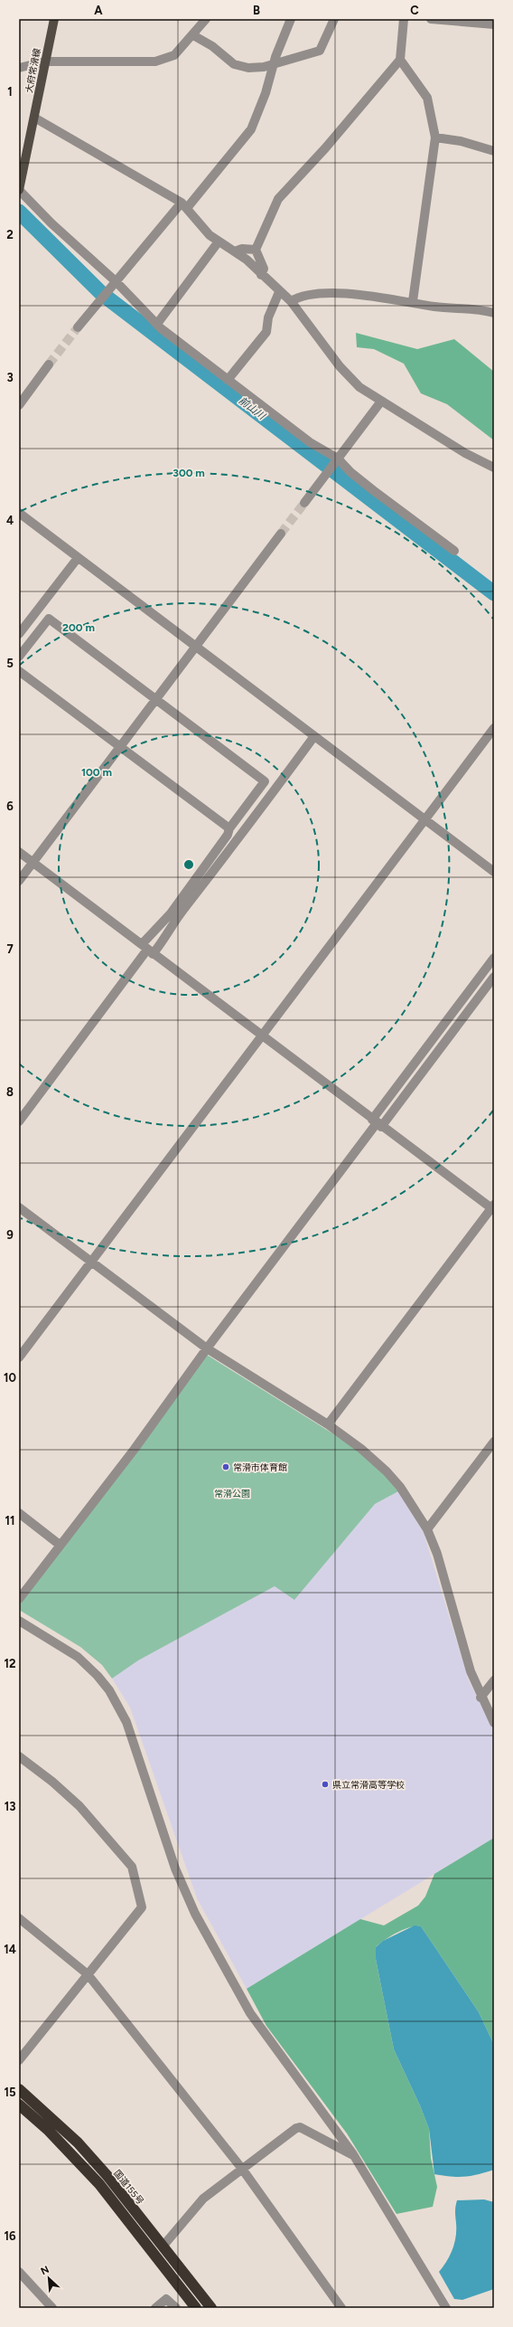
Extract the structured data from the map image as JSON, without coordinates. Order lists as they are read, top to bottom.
{
  "streets": {
    "highway": ["国道155号"],
    "main road": ["大府常滑線"]
  },
  "water": ["前山川"],
  "parks": ["常滑公園"],
  "places": ["常滑市体育館", "県立常滑高等学校"],
  "north": "top left",
  "grid": {
    "columns": ["A", "B", "C"],
    "rows": [
      "1",
      "2",
      "3",
      "4",
      "5",
      "6",
      "7",
      "8",
      "9",
      "10",
      "11",
      "12",
      "13",
      "14",
      "15",
      "16"
    ]
  },
  "rings": ["300 m", "200 m", "100 m"]
}
